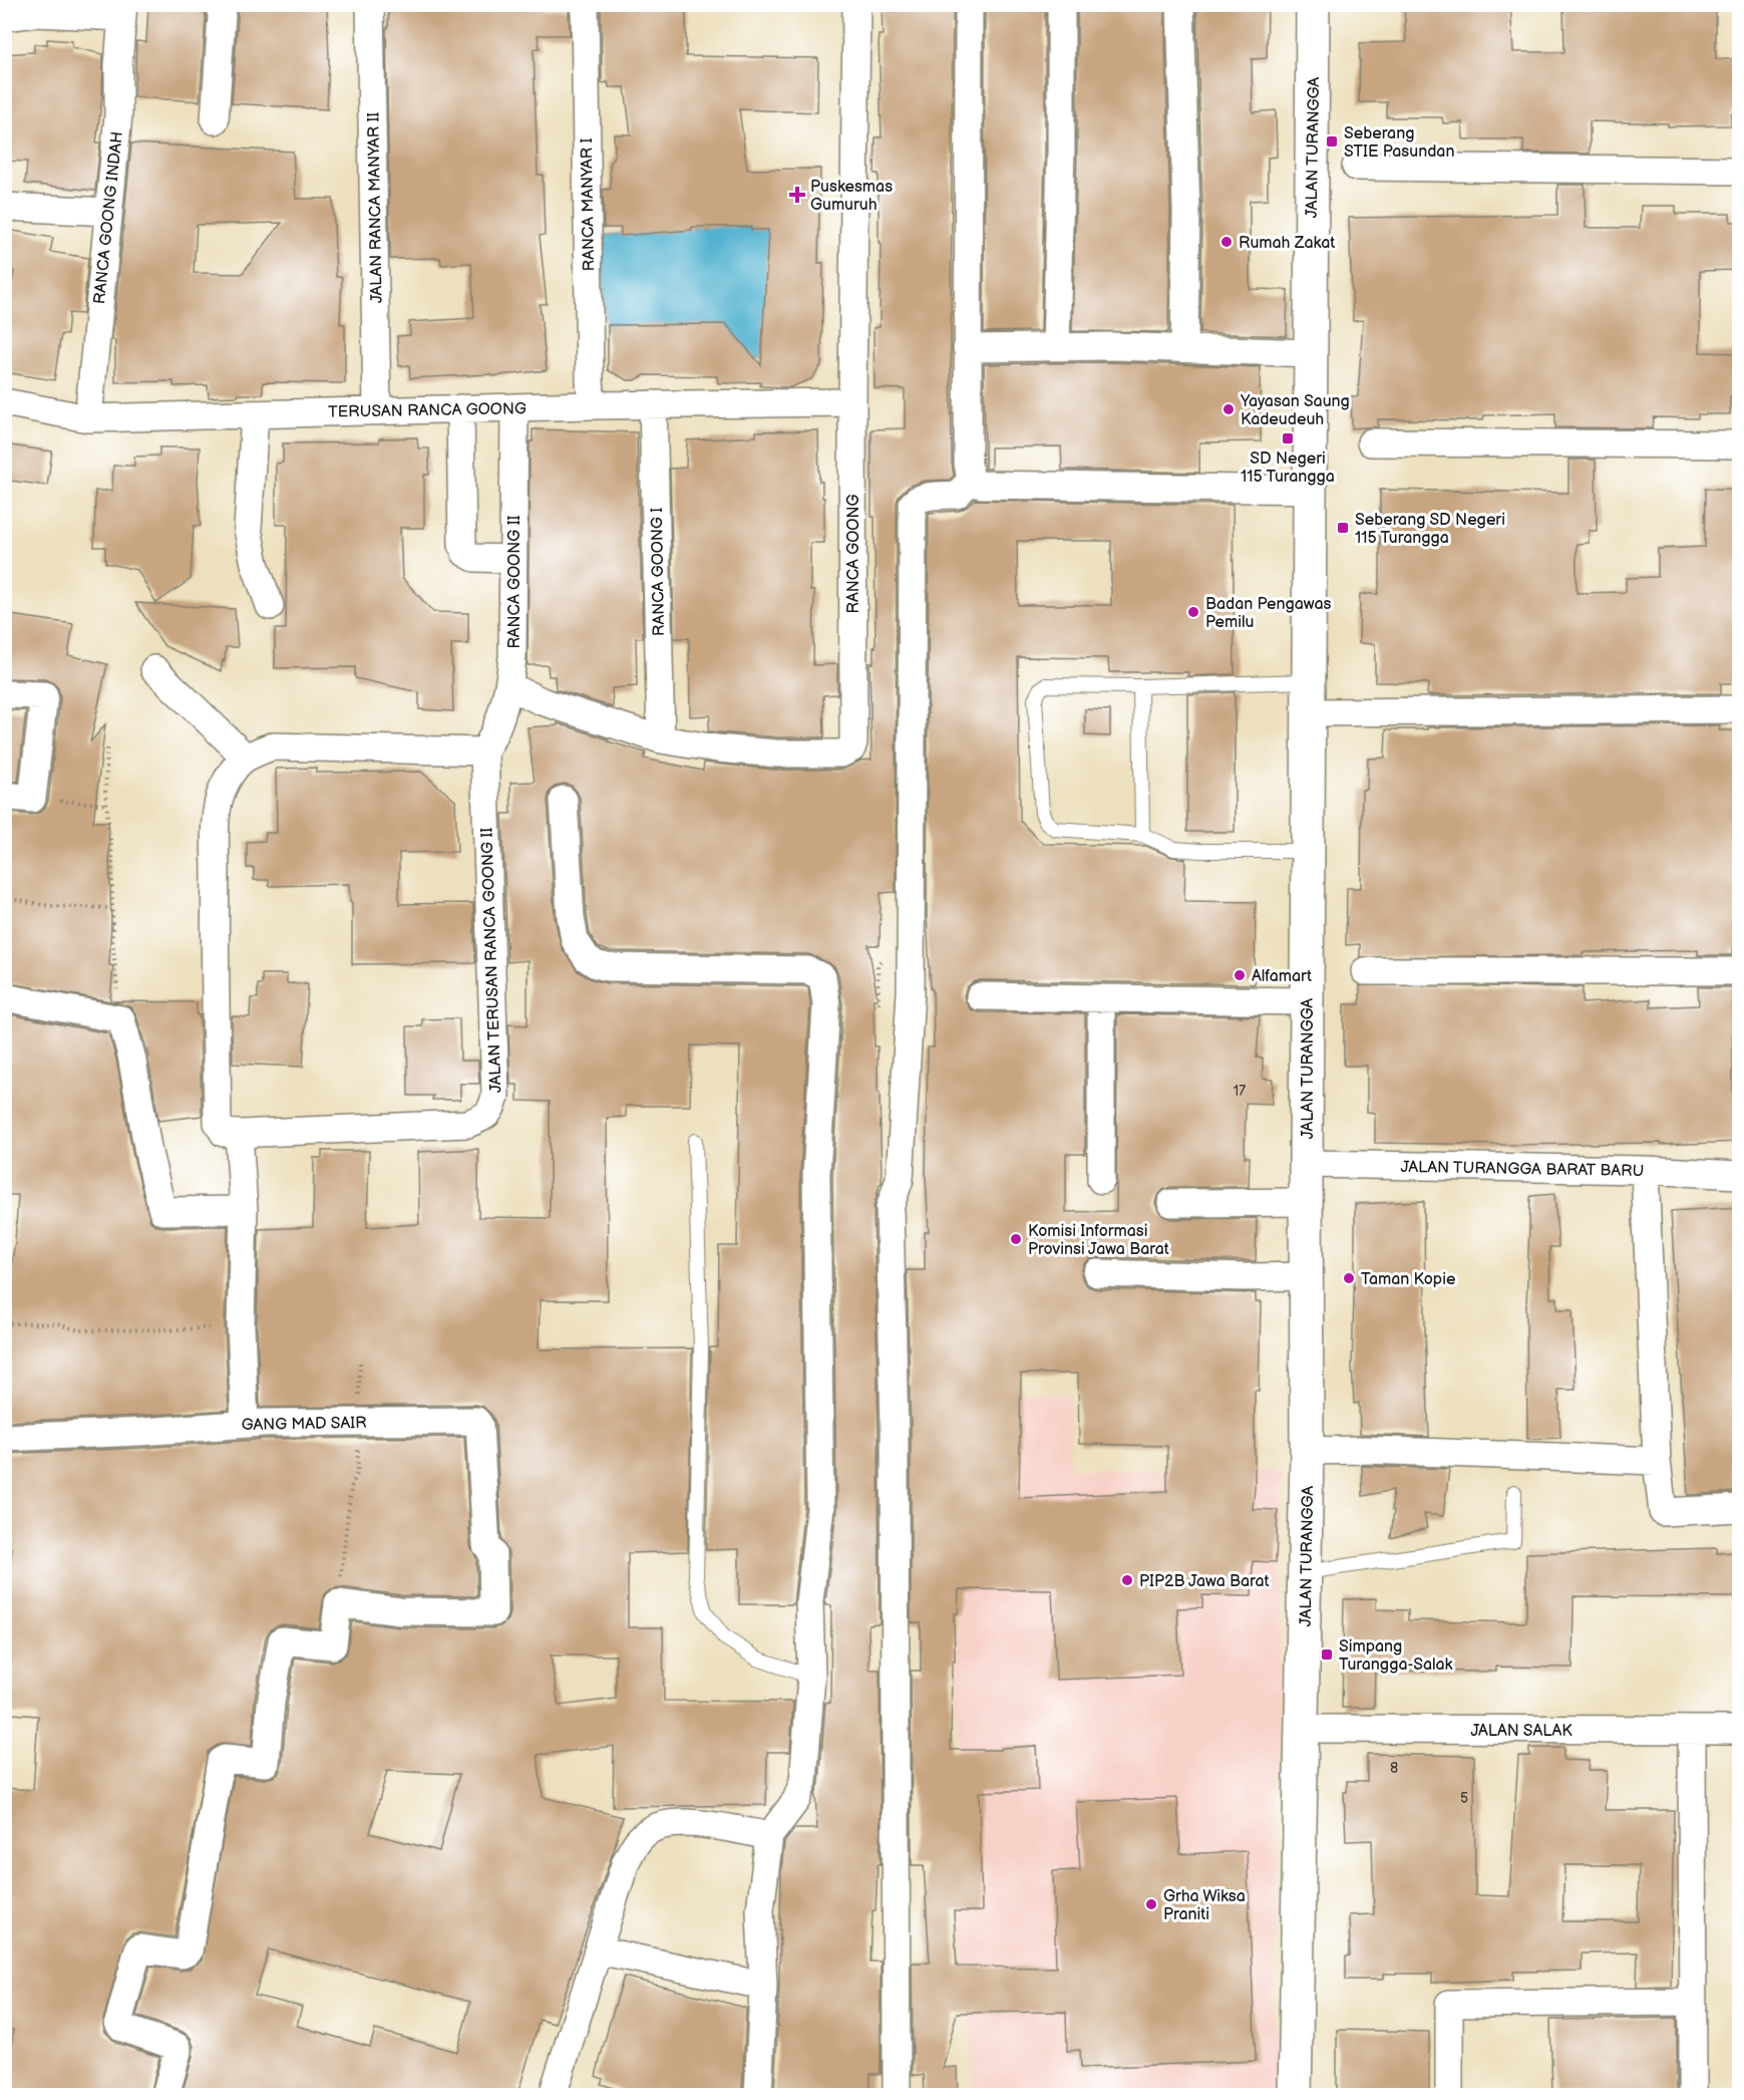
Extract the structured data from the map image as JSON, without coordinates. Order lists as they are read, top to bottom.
{
  "streets": {
    "main road": ["JALAN TURANGGA"],
    "street": [
      "RANCA MANYAR I",
      "JALAN RANCA MANYAR II",
      "RANCA GOONG INDAH",
      "TERUSAN RANCA GOONG",
      "RANCA GOONG",
      "RANCA GOONG I",
      "RANCA GOONG II",
      "JALAN TERUSAN RANCA GOONG II",
      "JALAN TURANGGA BARAT BARU",
      "GANG MAD SAIR",
      "JALAN SALAK"
    ]
  },
  "crossings": [
    ["JALAN TURANGGA", "JALAN TURANGGA BARAT BARU"],
    ["JALAN TURANGGA", "JALAN SALAK"],
    ["RANCA MANYAR I", "TERUSAN RANCA GOONG"],
    ["JALAN RANCA MANYAR II", "TERUSAN RANCA GOONG"],
    ["RANCA GOONG INDAH", "TERUSAN RANCA GOONG"],
    ["TERUSAN RANCA GOONG", "RANCA GOONG"],
    ["TERUSAN RANCA GOONG", "RANCA GOONG I"],
    ["TERUSAN RANCA GOONG", "RANCA GOONG II"],
    ["RANCA GOONG", "RANCA GOONG I"],
    ["RANCA GOONG", "RANCA GOONG II"],
    ["RANCA GOONG II", "JALAN TERUSAN RANCA GOONG II"]
  ],
  "places": {
    "transit": [
      "Seberang STIE Pasundan",
      "SD Negeri 115 Turangga",
      "Seberang SD Negeri 115 Turangga",
      "Simpang Turangga-Salak"
    ],
    "health": ["Puskesmas Gumuruh"],
    "other": [
      "Rumah Zakat",
      "Yayasan Saung Kadeudeuh",
      "Badan Pengawas Pemilu",
      "Alfamart",
      "Komisi Informasi Provinsi Jawa Barat",
      "Taman Kopie",
      "PIP2B Jawa Barat",
      "Grha Wiksa Praniti"
    ]
  },
  "house_numbers": ["17", "8", "5"]
}
